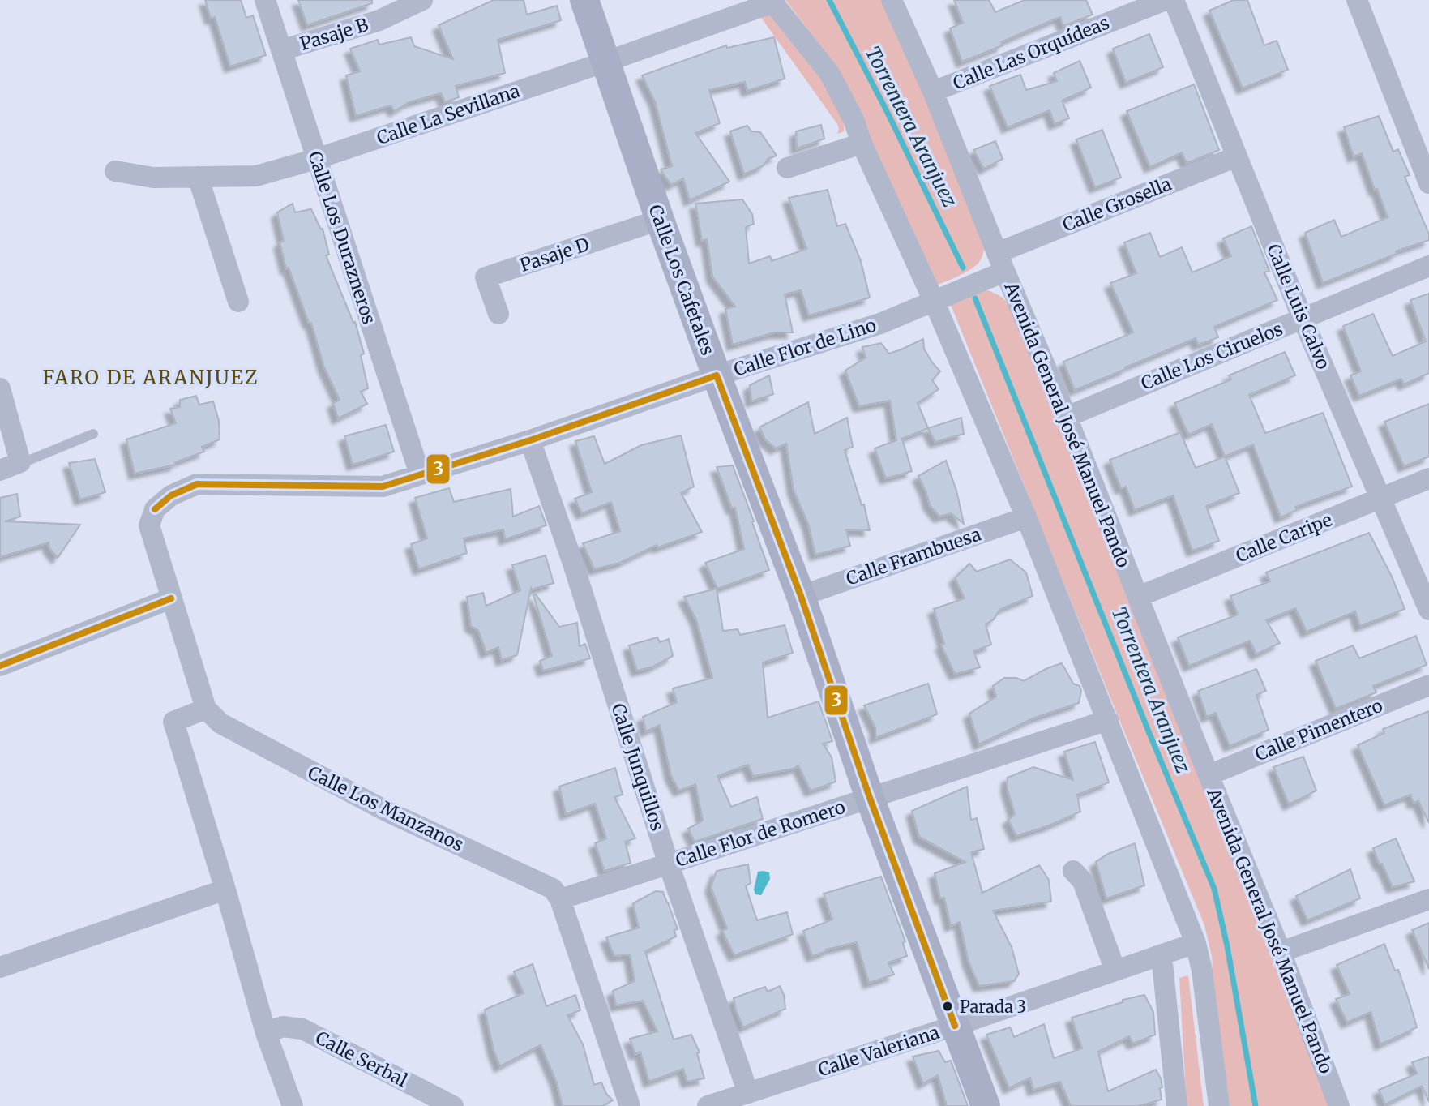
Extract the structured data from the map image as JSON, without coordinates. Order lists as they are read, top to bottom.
{
  "streets": {
    "main road": ["Calle Los Cafetales"],
    "street": [
      "Pasaje B",
      "Calle Las Orquídeas",
      "Calle La Sevillana",
      "Calle Grosella",
      "Calle Los Durazneros",
      "Pasaje D",
      "Calle Luis Calvo",
      "Calle Flor de Lino",
      "Calle Los Ciruelos",
      "Avenida General José Manuel Pando",
      "Calle Caripe",
      "Calle Frambuesa",
      "Calle Pimentero",
      "Calle Junquillos",
      "Calle Los Manzanos",
      "Calle Flor de Romero",
      "Calle Valeriana",
      "Calle Serbal"
    ]
  },
  "crossings": [
    ["Pasaje B", "Calle Los Durazneros"],
    ["Calle Las Orquídeas", "Avenida General José Manuel Pando"],
    ["Calle La Sevillana", "Calle Los Durazneros"],
    ["Calle La Sevillana", "Calle Los Cafetales"],
    ["Calle Grosella", "Calle Luis Calvo"],
    ["Calle Grosella", "Calle Flor de Lino"],
    ["Calle Grosella", "Avenida General José Manuel Pando"],
    ["Calle Los Durazneros", "Calle Flor de Lino"],
    ["Pasaje D", "Calle Los Cafetales"],
    ["Calle Los Cafetales", "Calle Flor de Lino"],
    ["Calle Los Cafetales", "Calle Frambuesa"],
    ["Calle Los Cafetales", "Calle Flor de Romero"],
    ["Calle Los Cafetales", "Calle Valeriana"],
    ["Calle Luis Calvo", "Calle Los Ciruelos"],
    ["Calle Luis Calvo", "Calle Caripe"],
    ["Calle Flor de Lino", "Avenida General José Manuel Pando"],
    ["Calle Flor de Lino", "Calle Junquillos"],
    ["Calle Los Ciruelos", "Avenida General José Manuel Pando"],
    ["Avenida General José Manuel Pando", "Calle Caripe"],
    ["Avenida General José Manuel Pando", "Calle Pimentero"],
    ["Calle Junquillos", "Calle Flor de Romero"],
    ["Calle Junquillos", "Calle Valeriana"],
    ["Calle Los Manzanos", "Calle Flor de Romero"]
  ],
  "districts": ["FARO DE ARANJUEZ"],
  "water": ["Torrentera Aranjuez"],
  "places": ["Parada 3"],
  "lines": ["transit line 3"]
}
